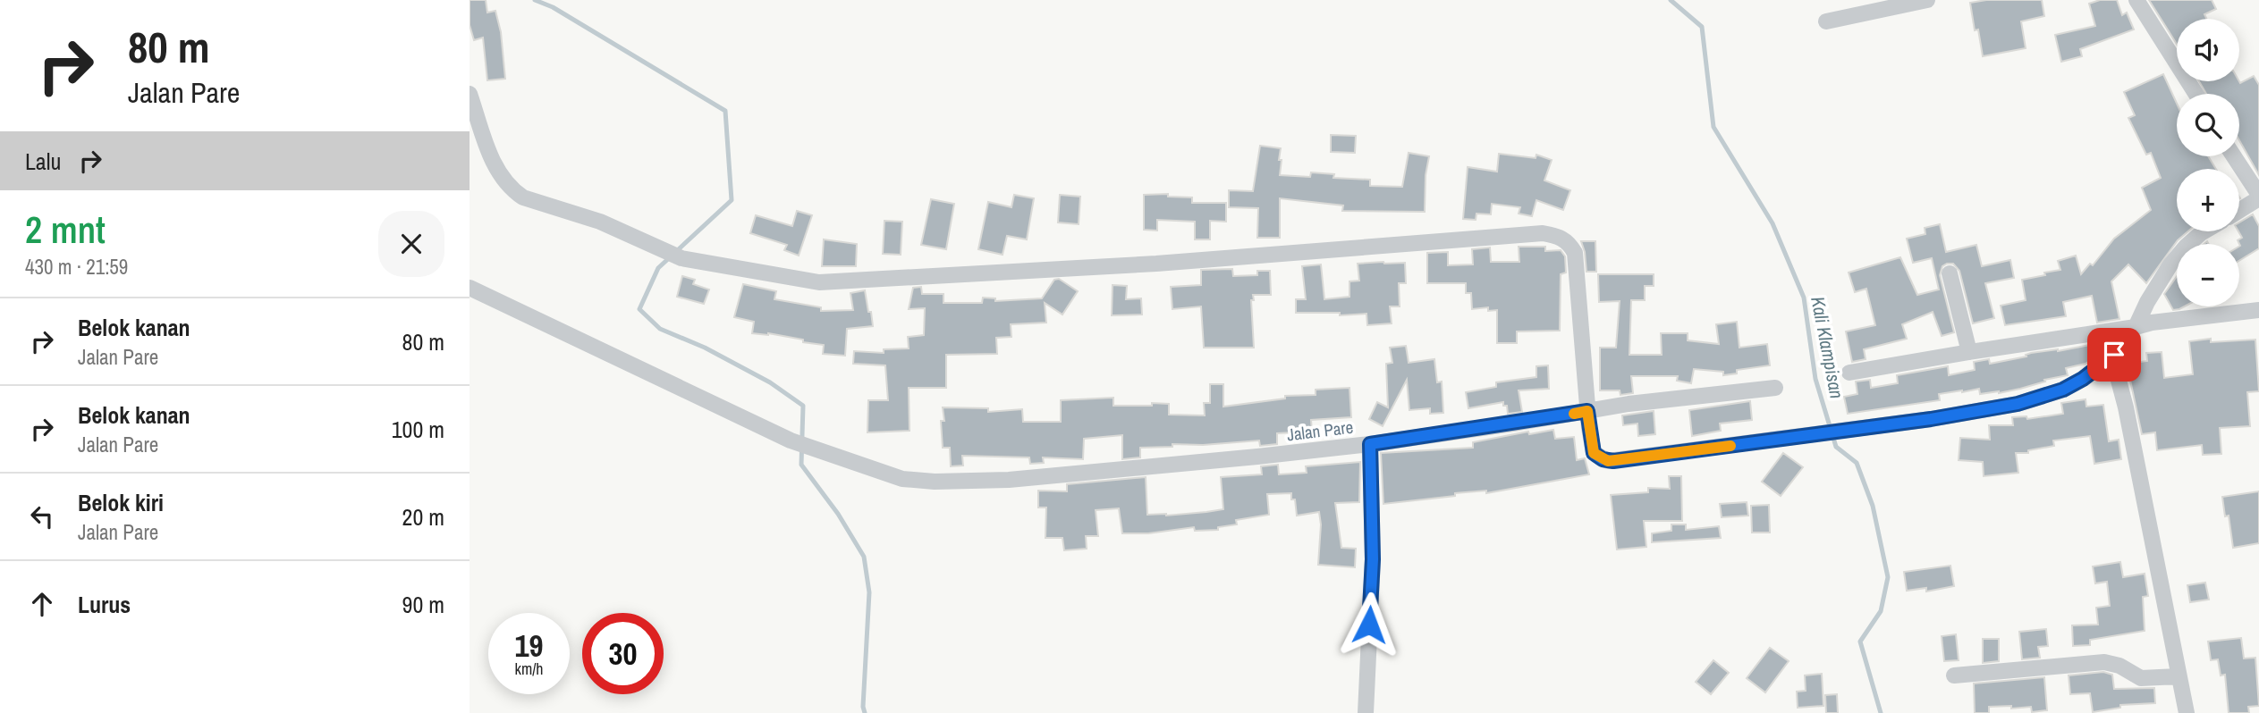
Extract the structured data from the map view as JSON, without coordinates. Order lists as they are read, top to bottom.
{
  "streets": {
    "street": ["Jalan Pare"]
  },
  "water": ["Kali Klampisan"],
  "page": {
    "turn": ["80 m", "Jalan Pare"],
    "map_buttons": ["+", "−"],
    "then": "Lalu",
    "heading": ["2 mnt", "430 m · 21:59"],
    "list": [
      {
        "name": "Belok kanan",
        "note": "Jalan Pare",
        "value": "80 m"
      },
      {
        "name": "Belok kanan",
        "note": "Jalan Pare",
        "value": "100 m"
      },
      {
        "name": "Belok kiri",
        "note": "Jalan Pare",
        "value": "20 m"
      },
      {
        "name": "Lurus",
        "value": "90 m"
      }
    ],
    "speed": "19 km/h",
    "limit": "30"
  }
}
